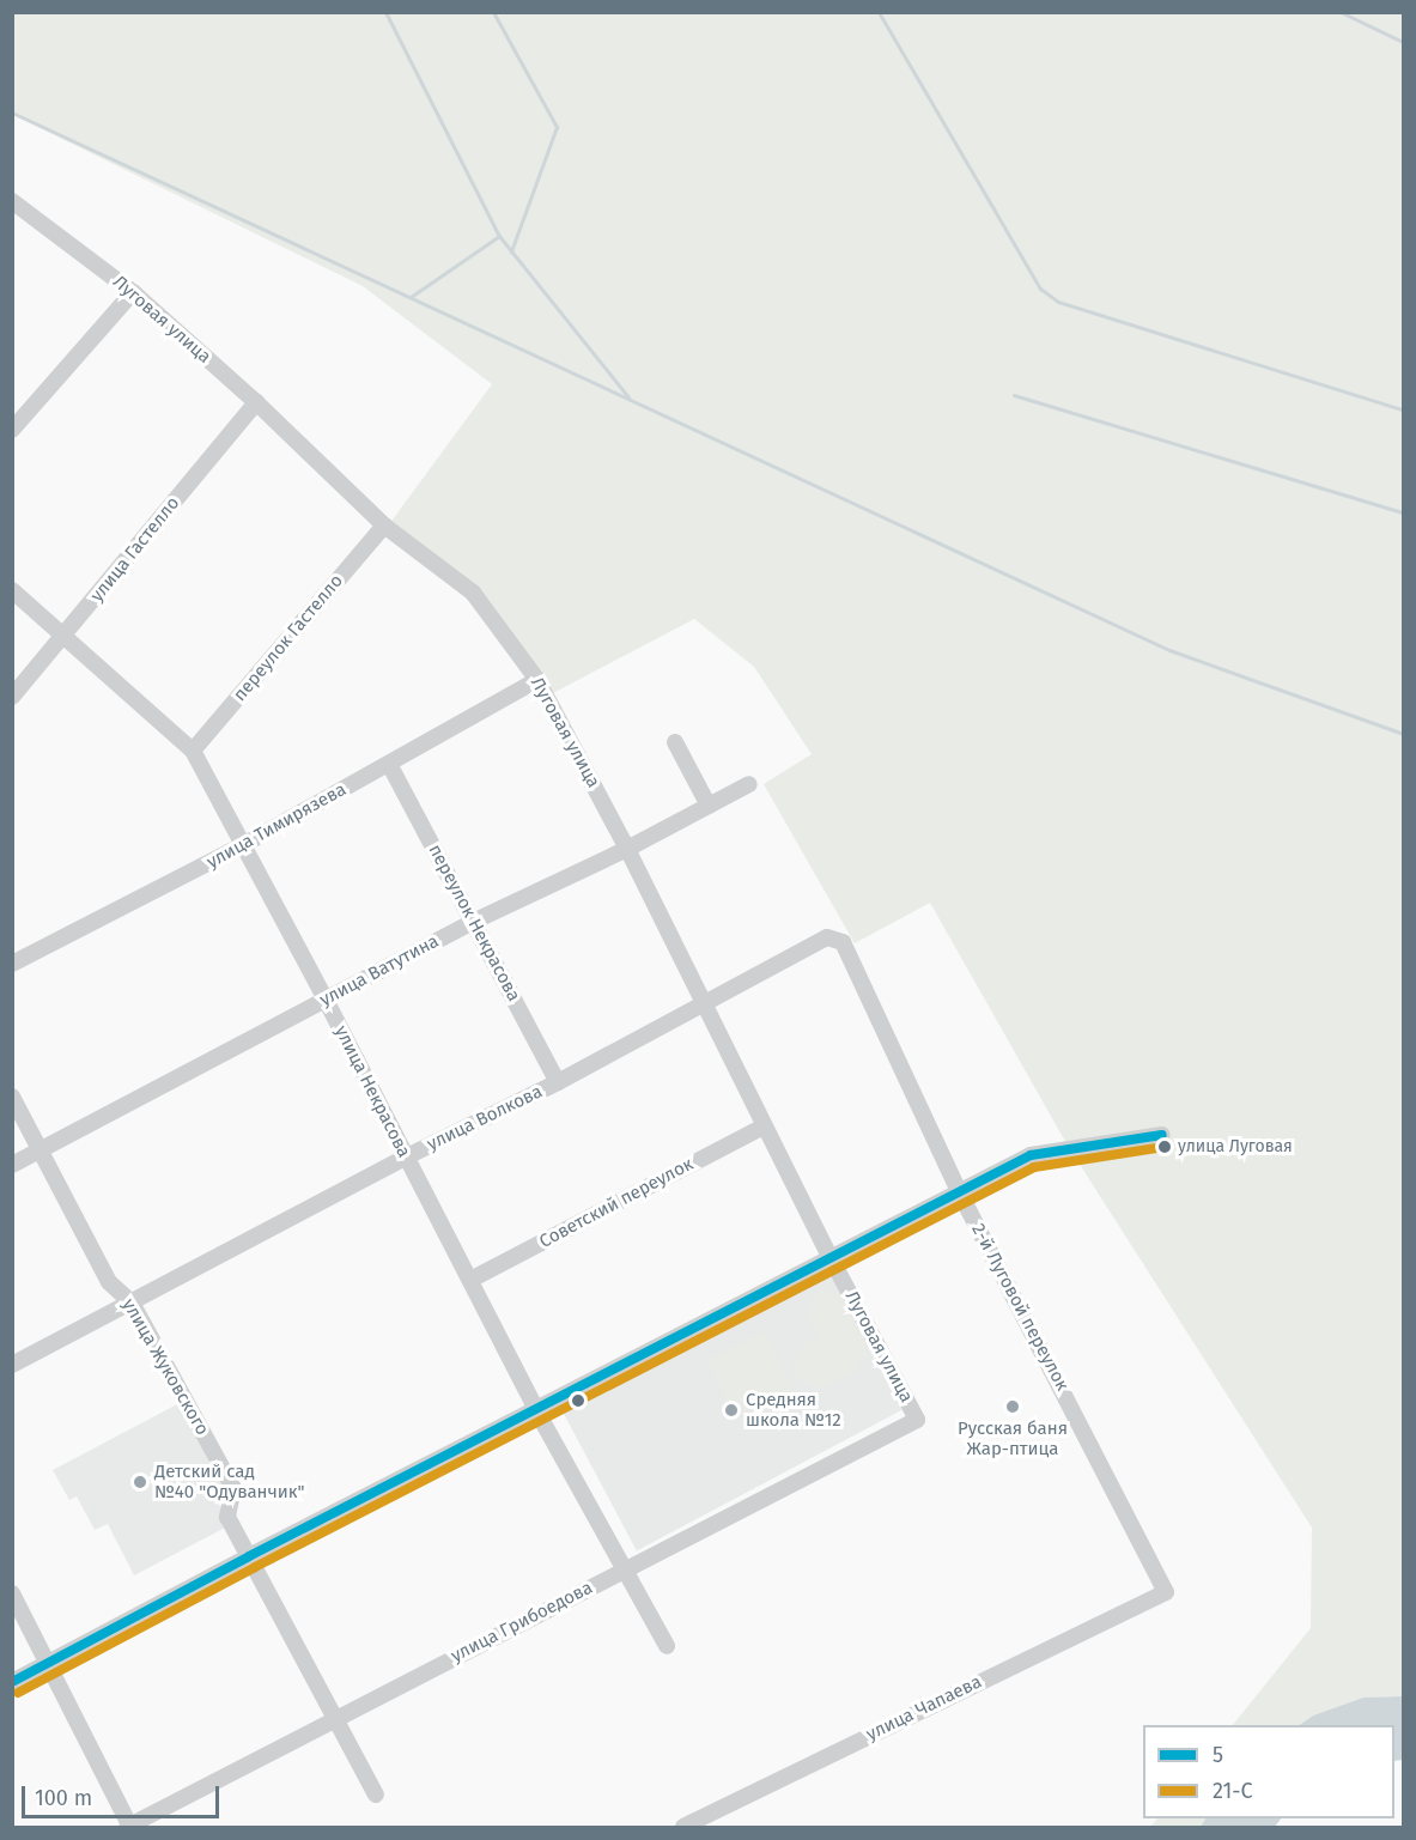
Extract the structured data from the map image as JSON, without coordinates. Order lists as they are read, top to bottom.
{
  "streets": {
    "street": [
      "Луговая улица",
      "улица Гастелло",
      "переулок Гастелло",
      "улица Тимирязева",
      "переулок Некрасова",
      "улица Ватутина",
      "улица Некрасова",
      "улица Волкова",
      "Советский переулок",
      "2-й Луговой переулок",
      "улица Жуковского",
      "улица Грибоедова",
      "улица Чапаева"
    ]
  },
  "crossings": [
    ["Луговая улица", "улица Гастелло"],
    ["Луговая улица", "переулок Гастелло"],
    ["Луговая улица", "улица Тимирязева"],
    ["Луговая улица", "улица Ватутина"],
    ["Луговая улица", "улица Волкова"],
    ["Луговая улица", "Советский переулок"],
    ["Луговая улица", "улица Грибоедова"],
    ["улица Гастелло", "улица Некрасова"],
    ["переулок Гастелло", "улица Некрасова"],
    ["улица Тимирязева", "переулок Некрасова"],
    ["улица Тимирязева", "улица Некрасова"],
    ["переулок Некрасова", "улица Ватутина"],
    ["переулок Некрасова", "улица Волкова"],
    ["улица Ватутина", "улица Некрасова"],
    ["улица Ватутина", "улица Жуковского"],
    ["улица Некрасова", "улица Волкова"],
    ["улица Некрасова", "Советский переулок"],
    ["улица Некрасова", "улица Грибоедова"],
    ["улица Волкова", "2-й Луговой переулок"],
    ["улица Волкова", "улица Жуковского"],
    ["2-й Луговой переулок", "улица Чапаева"],
    ["улица Жуковского", "улица Грибоедова"]
  ],
  "places": [
    "улица Луговая",
    "Русская баня Жар-птица",
    "Средняя школа №12",
    "Детский сад №40 \"Одуванчик\""
  ],
  "lines": ["transit line 5", "transit line 21-С"],
  "legend": ["5", "21-С"],
  "scale_bar": "100 m"
}
